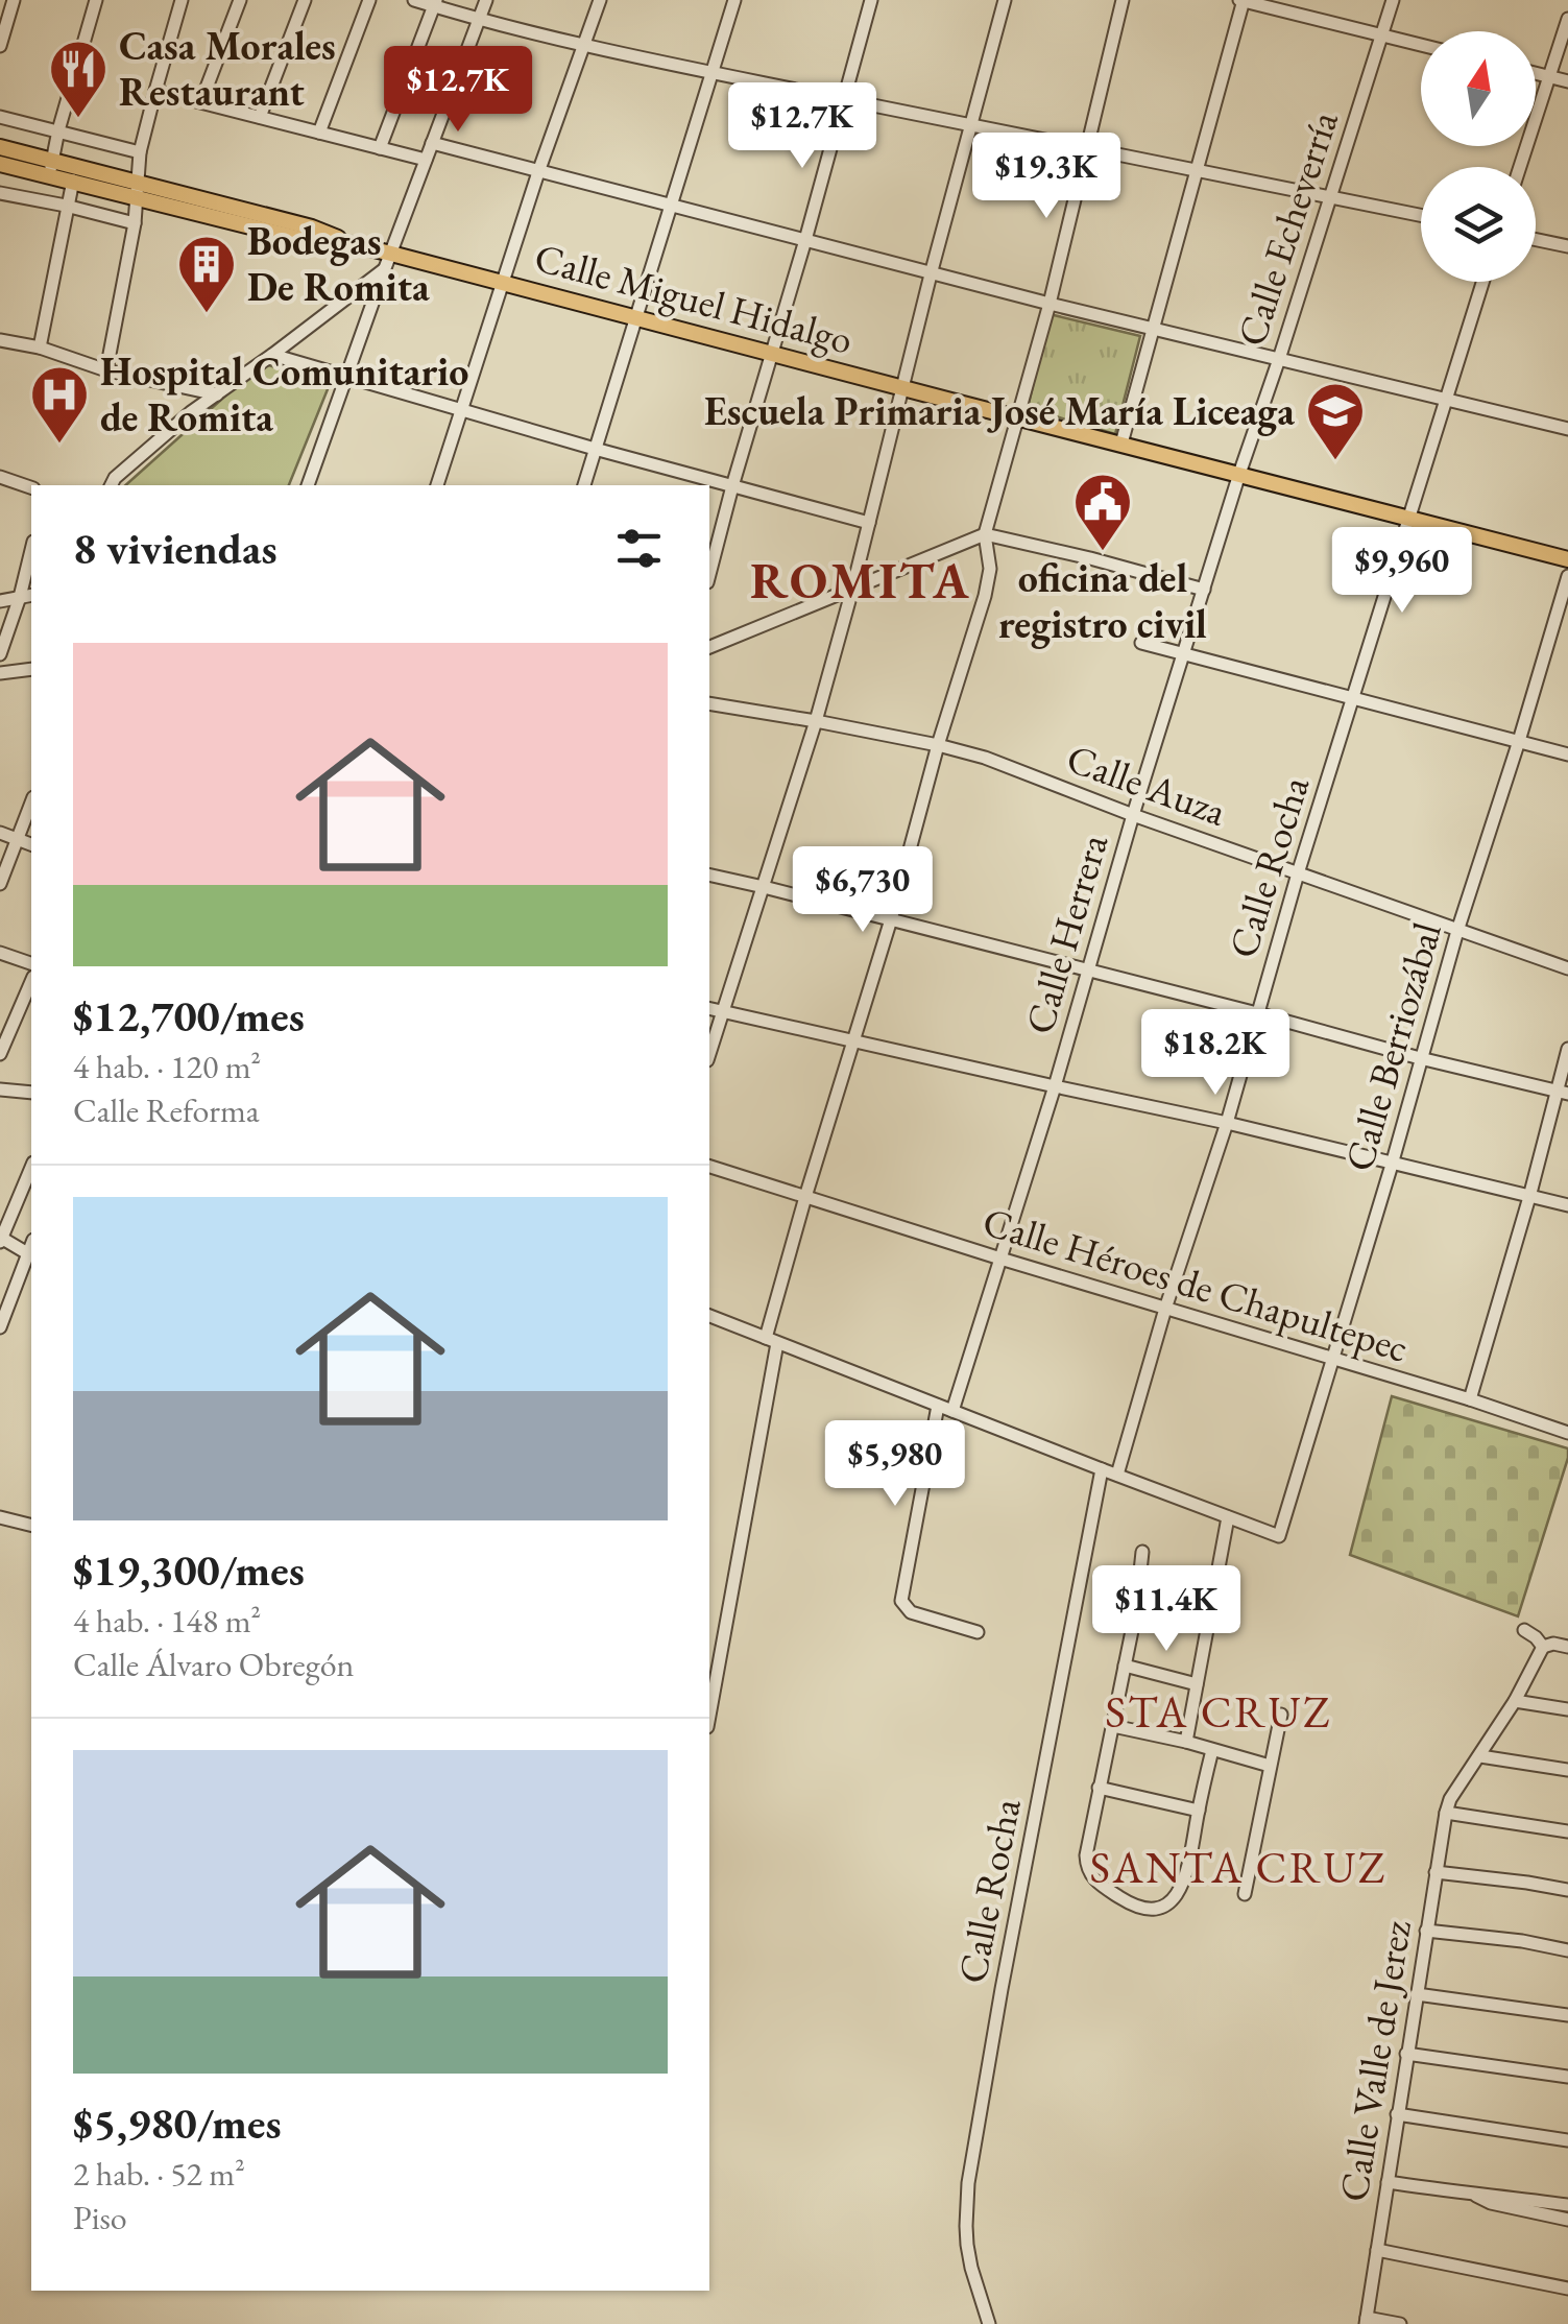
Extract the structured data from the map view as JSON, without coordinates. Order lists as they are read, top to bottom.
{
  "streets": {
    "main road": ["Calle Miguel Hidalgo"],
    "street": [
      "Calle Echeverría",
      "Calle Auza",
      "Calle Rocha",
      "Calle Herrera",
      "Calle Berriozábal",
      "Calle Héroes de Chapultepec",
      "Calle Valle de Jerez"
    ]
  },
  "crossings": [
    ["Calle Echeverría", "Calle Miguel Hidalgo"],
    ["Calle Echeverría", "Calle Herrera"],
    ["Calle Miguel Hidalgo", "Calle Rocha"],
    ["Calle Miguel Hidalgo", "Calle Herrera"],
    ["Calle Auza", "Calle Rocha"],
    ["Calle Auza", "Calle Herrera"],
    ["Calle Auza", "Calle Berriozábal"],
    ["Calle Rocha", "Calle Héroes de Chapultepec"],
    ["Calle Herrera", "Calle Héroes de Chapultepec"],
    ["Calle Berriozábal", "Calle Héroes de Chapultepec"]
  ],
  "districts": ["ROMITA", "STA CRUZ", "SANTA CRUZ"],
  "places": {
    "restaurant": ["Casa Morales Restaurant"],
    "building": ["Bodegas De Romita"],
    "hospital": ["Hospital Comunitario de Romita"],
    "school or university": ["Escuela Primaria José María Liceaga"],
    "public building": ["oficina del registro civil"]
  },
  "north": "top",
  "page": {
    "price": [
      "$12.7K",
      "$12.7K",
      "$19.3K",
      "$9,960",
      "$6,730",
      "$18.2K",
      "$5,980",
      "$11.4K"
    ],
    "heading": "8 viviendas",
    "list": [
      {
        "name": "$12,700/mes",
        "note": "4 hab. · 120 m² · Calle Reforma"
      },
      {
        "name": "$19,300/mes",
        "note": "4 hab. · 148 m² · Calle Álvaro Obregón"
      },
      {
        "name": "$5,980/mes",
        "note": "2 hab. · 52 m² · Piso"
      }
    ]
  }
}
